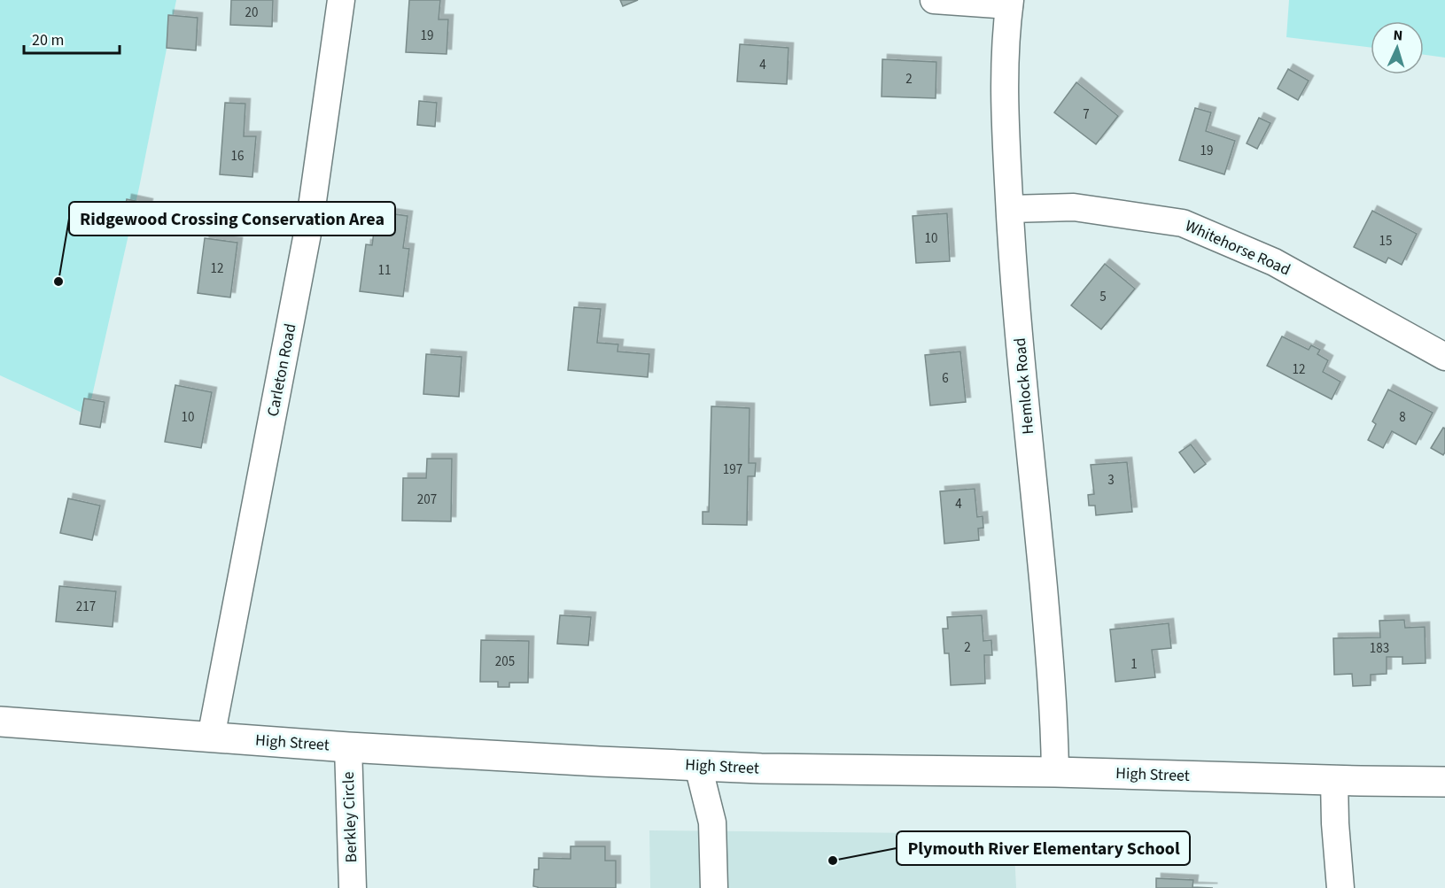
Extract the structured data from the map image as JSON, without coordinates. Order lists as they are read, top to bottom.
{
  "streets": {
    "main road": ["High Street"],
    "street": [
      "Whitehorse Road",
      "Carleton Road",
      "Hemlock Road",
      "Berkley Circle"
    ]
  },
  "crossings": [
    ["Whitehorse Road", "Hemlock Road"],
    ["Carleton Road", "High Street"],
    ["Hemlock Road", "High Street"],
    ["High Street", "Berkley Circle"]
  ],
  "places": ["Ridgewood Crossing Conservation Area", "Plymouth River Elementary School"],
  "house_numbers": [
    "20",
    "19",
    "4",
    "2",
    "7",
    "19",
    "16",
    "10",
    "15",
    "12",
    "11",
    "5",
    "12",
    "6",
    "10",
    "8",
    "197",
    "3",
    "207",
    "4",
    "217",
    "2",
    "183",
    "205",
    "1"
  ],
  "scale_bar": "20 m",
  "north": "top"
}
